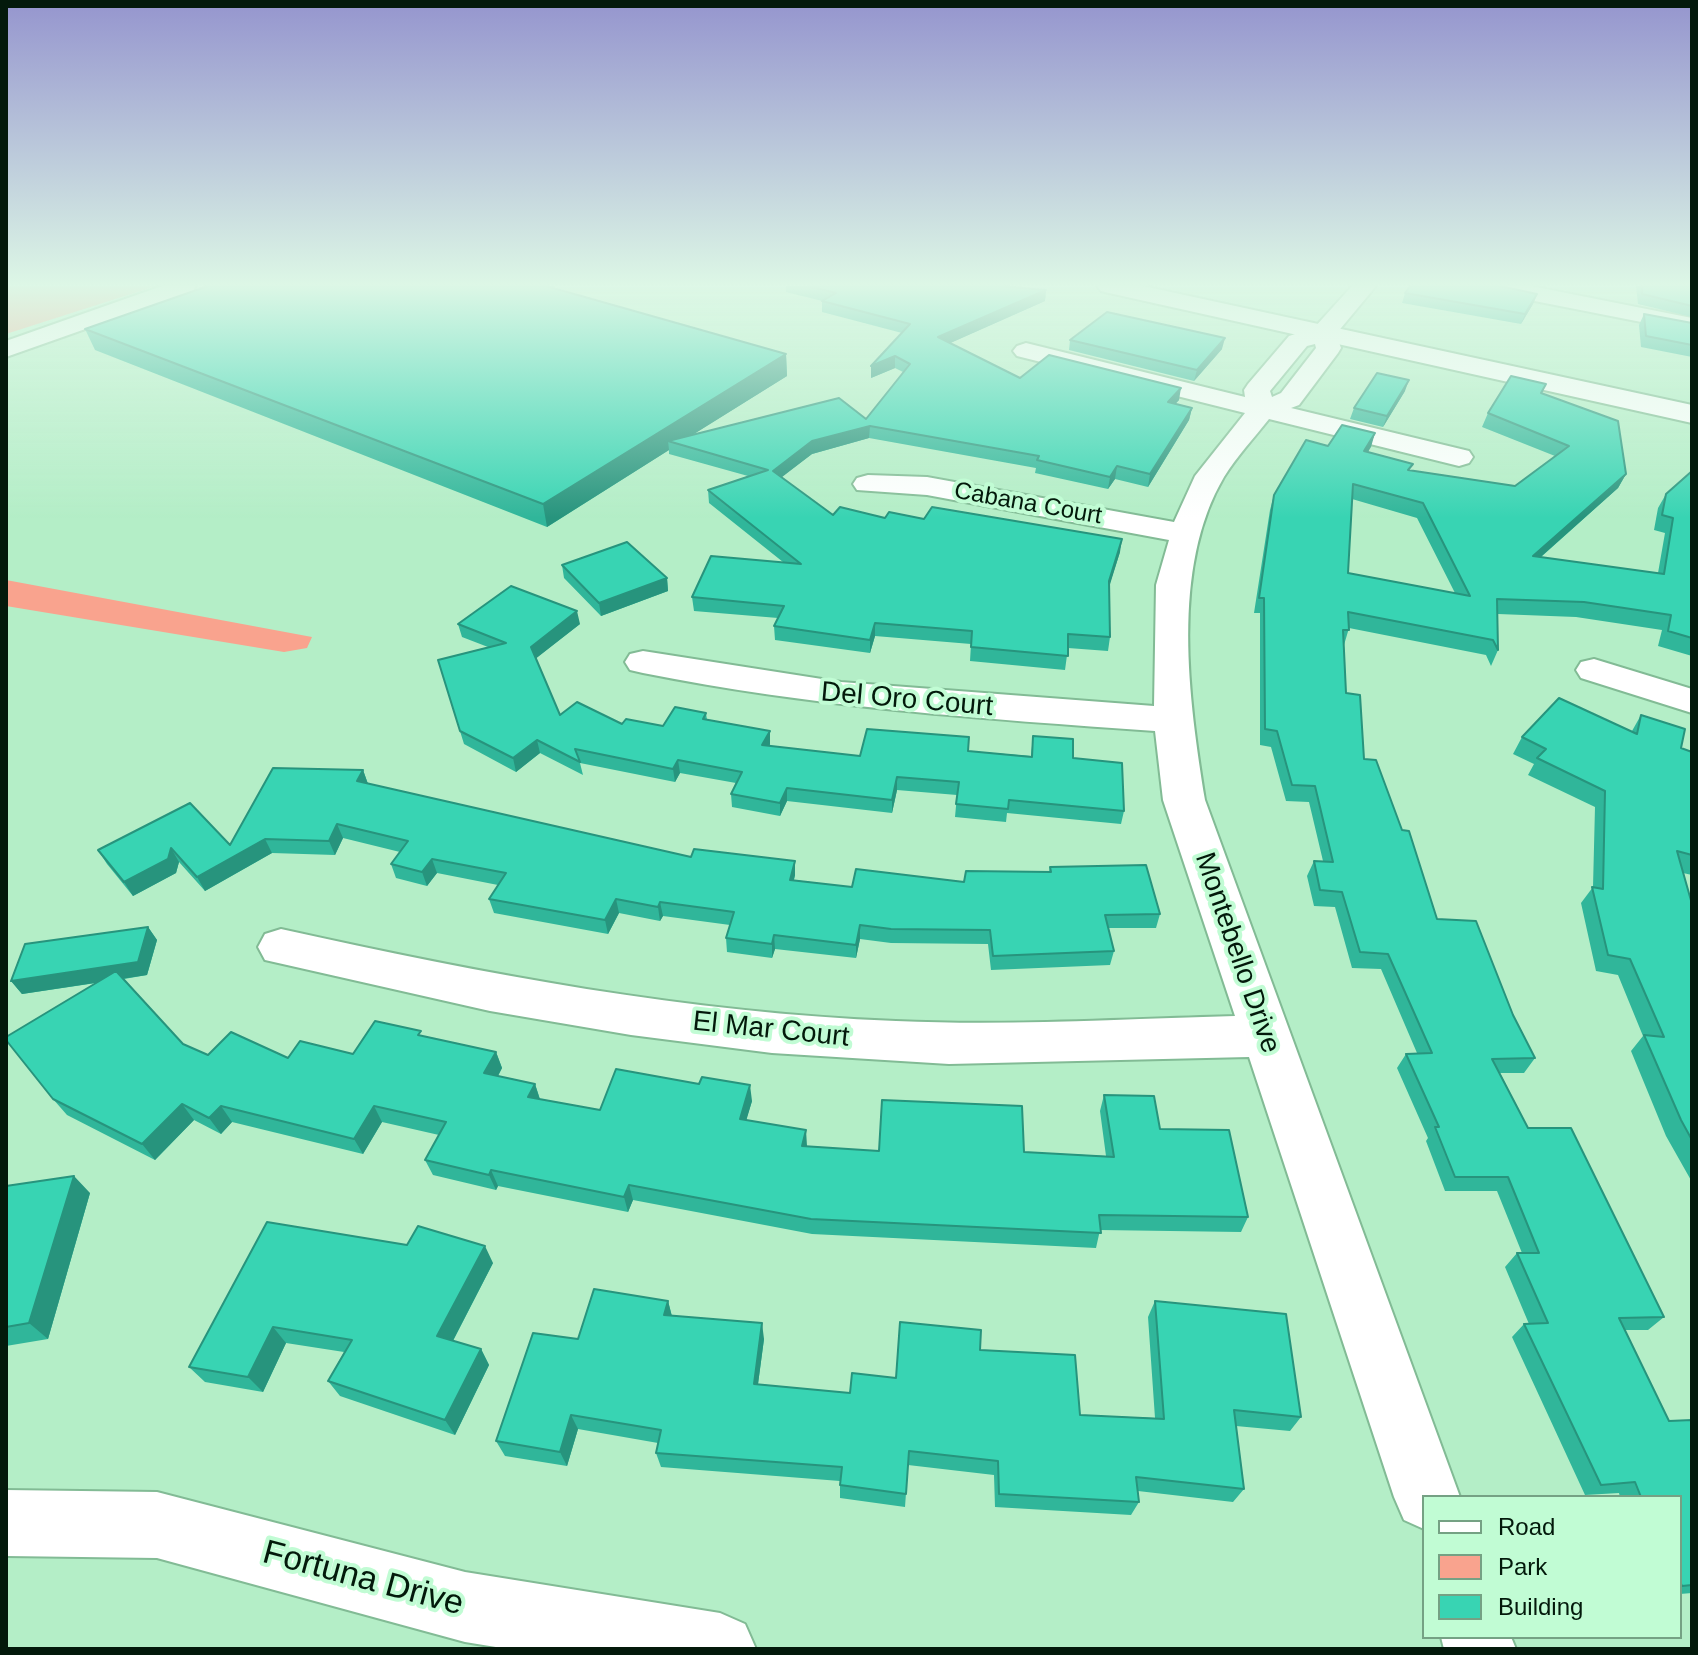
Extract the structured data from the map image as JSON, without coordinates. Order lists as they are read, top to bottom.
{
  "streets": {
    "street": [
      "Cabana Court",
      "Del Oro Court",
      "Montebello Drive",
      "El Mar Court",
      "Fortuna Drive"
    ]
  },
  "crossings": [
    ["Cabana Court", "Montebello Drive"],
    ["Del Oro Court", "Montebello Drive"],
    ["Montebello Drive", "El Mar Court"]
  ],
  "legend": ["Road", "Park", "Building"]
}
